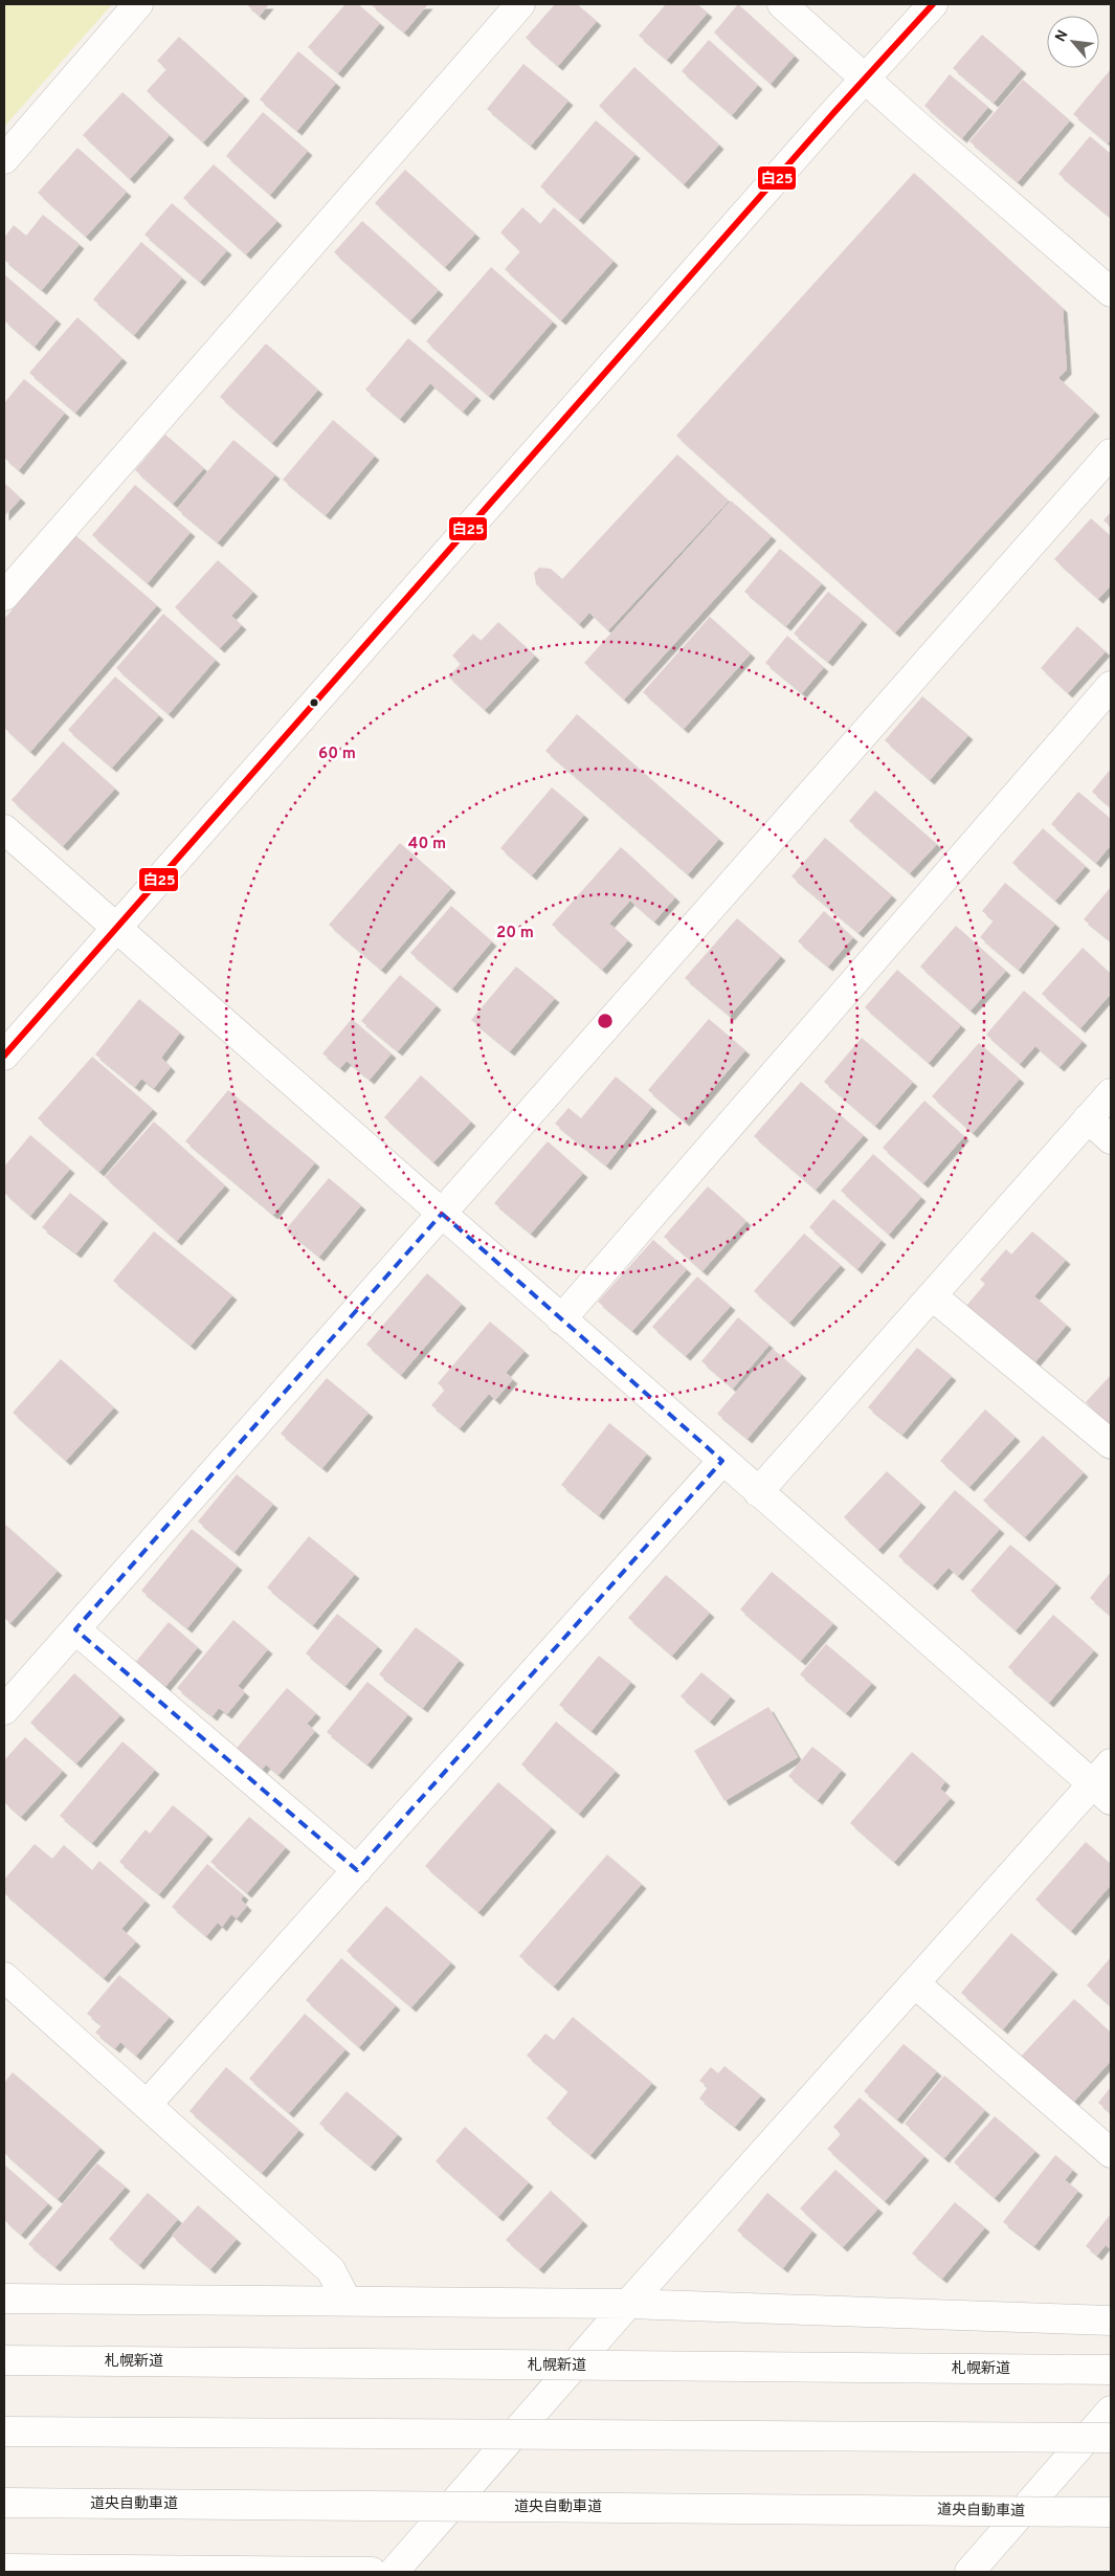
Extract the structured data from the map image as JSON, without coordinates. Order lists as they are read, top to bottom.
{
  "streets": {
    "main road": ["札幌新道", "道央自動車道"]
  },
  "lines": ["transit line 白25"],
  "north": "top left",
  "rings": ["60 m", "40 m", "20 m"]
}
